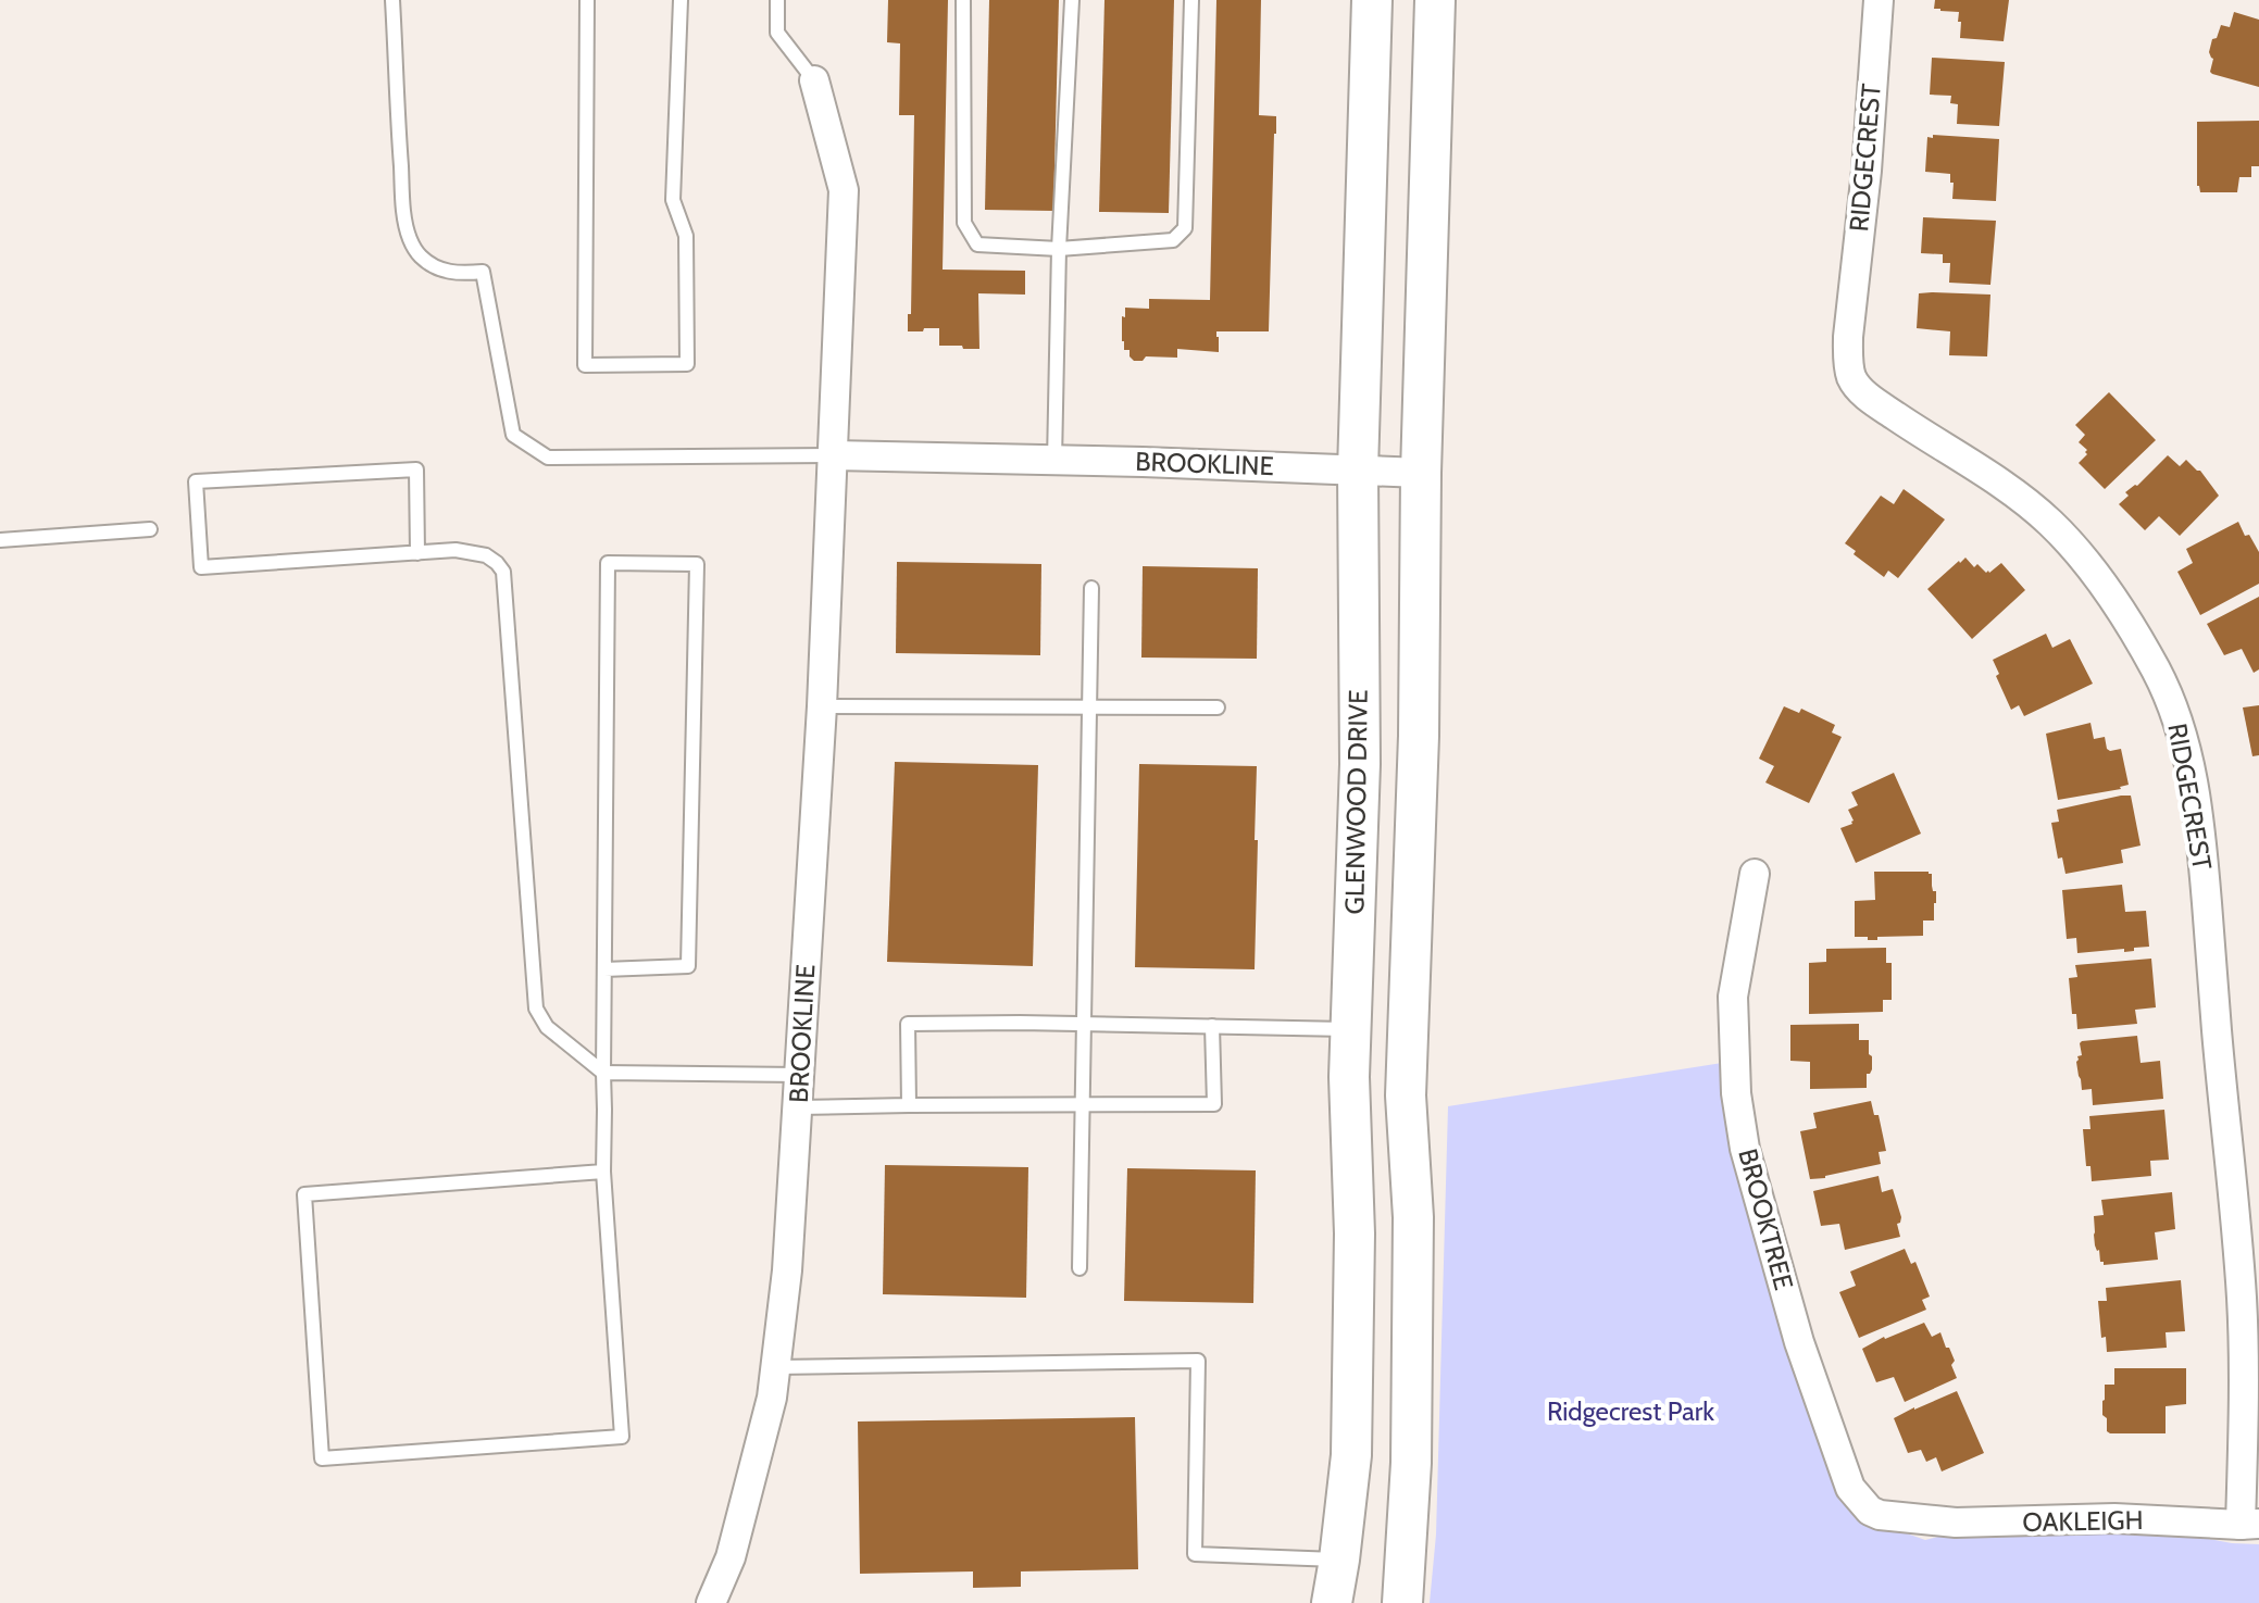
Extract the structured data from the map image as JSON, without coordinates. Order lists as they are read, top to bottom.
{
  "streets": {
    "main road": ["GLENWOOD DRIVE"],
    "street": [
      "RIDGECREST",
      "BROOKLINE",
      "BROOKTREE",
      "OAKLEIGH"
    ]
  },
  "crossings": [
    ["RIDGECREST", "OAKLEIGH"],
    ["BROOKLINE", "GLENWOOD DRIVE"],
    ["BROOKTREE", "OAKLEIGH"]
  ],
  "parks": ["Ridgecrest Park"]
}
